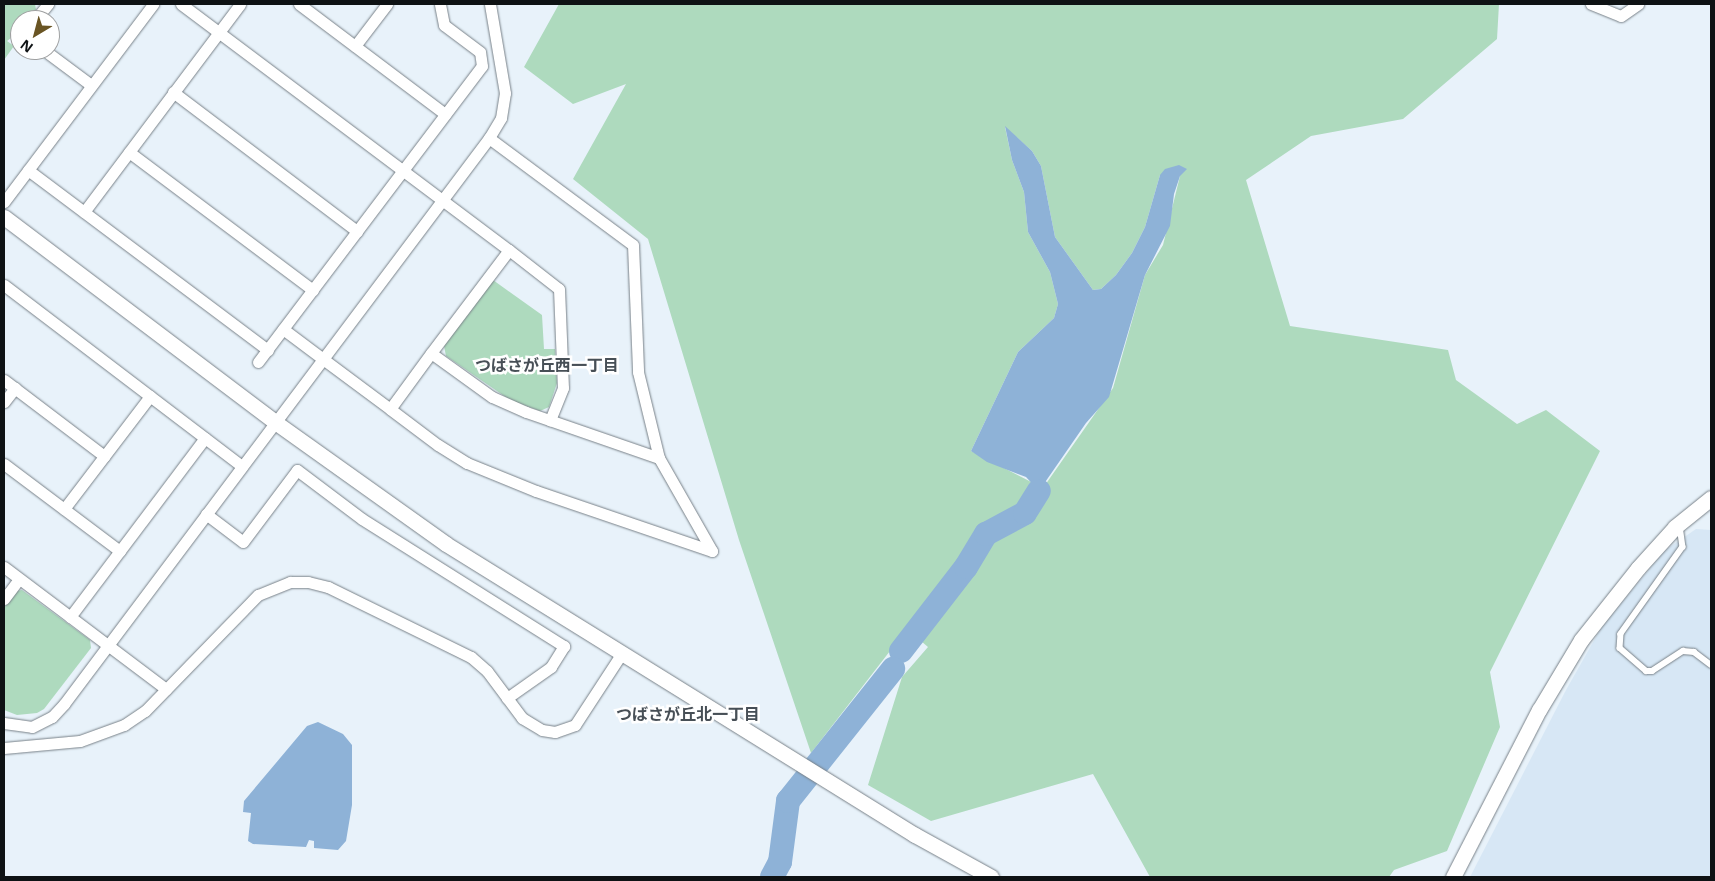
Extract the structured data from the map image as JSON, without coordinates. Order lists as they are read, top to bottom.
{
  "districts": ["つばさが丘西一丁目", "つばさが丘北一丁目"],
  "north": "bottom left"
}
